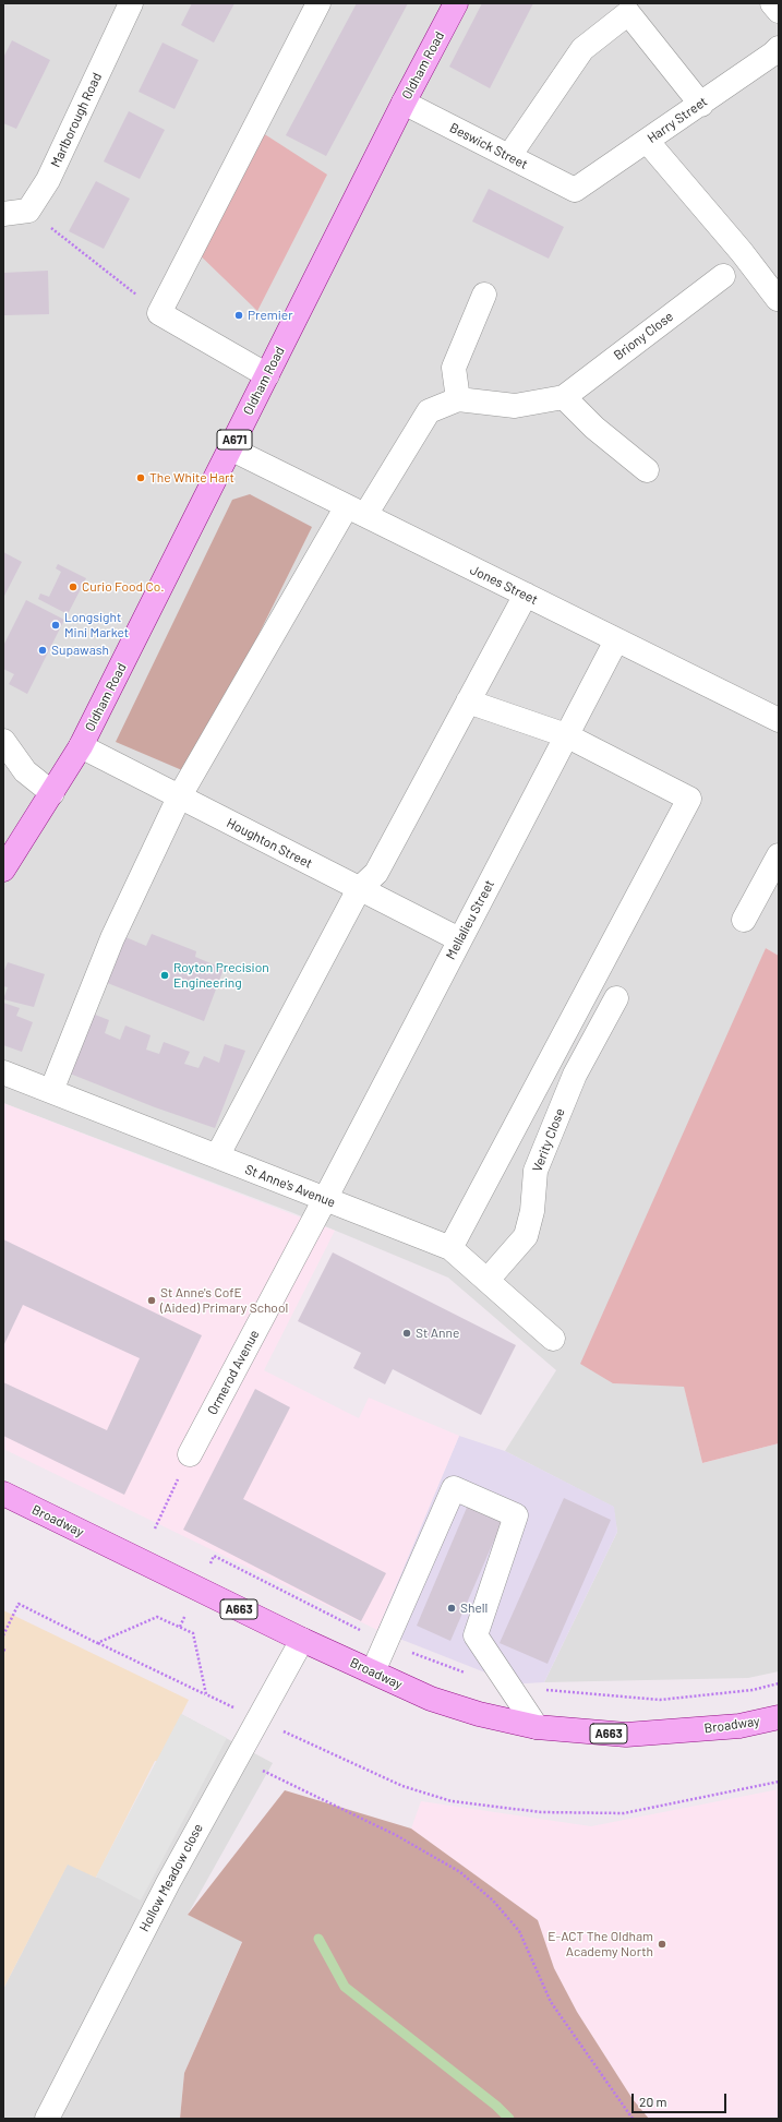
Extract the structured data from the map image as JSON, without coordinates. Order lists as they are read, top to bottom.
{
  "streets": {
    "main road": [
      "Oldham Road",
      "A671",
      "Broadway",
      "A663"
    ],
    "street": [
      "Marlborough Road",
      "Harry Street",
      "Beswick Street",
      "Briony Close",
      "Jones Street",
      "Houghton Street",
      "Mellalieu Street",
      "Verity Close",
      "St Anne's Avenue",
      "Ormerod Avenue",
      "Hollow Meadow close"
    ]
  },
  "crossings": [
    ["Oldham Road", "Beswick Street"],
    ["Oldham Road", "Jones Street"],
    ["Oldham Road", "Houghton Street"],
    ["Harry Street", "Beswick Street"],
    ["Briony Close", "Jones Street"],
    ["Briony Close", "Houghton Street"],
    ["Briony Close", "St Anne's Avenue"],
    ["Jones Street", "Mellalieu Street"],
    ["Houghton Street", "Mellalieu Street"],
    ["Mellalieu Street", "St Anne's Avenue"],
    ["Mellalieu Street", "Ormerod Avenue"],
    ["Verity Close", "St Anne's Avenue"],
    ["St Anne's Avenue", "Ormerod Avenue"],
    ["Broadway", "Hollow Meadow close"]
  ],
  "places": [
    "Premier",
    "The White Hart",
    "Curio Food Co.",
    "Longsight Mini Market",
    "Supawash",
    "Royton Precision Engineering",
    "St Anne's CofE (Aided) Primary School",
    "St Anne",
    "Shell",
    "E-ACT The Oldham Academy North"
  ],
  "scale_bar": "20 m"
}
